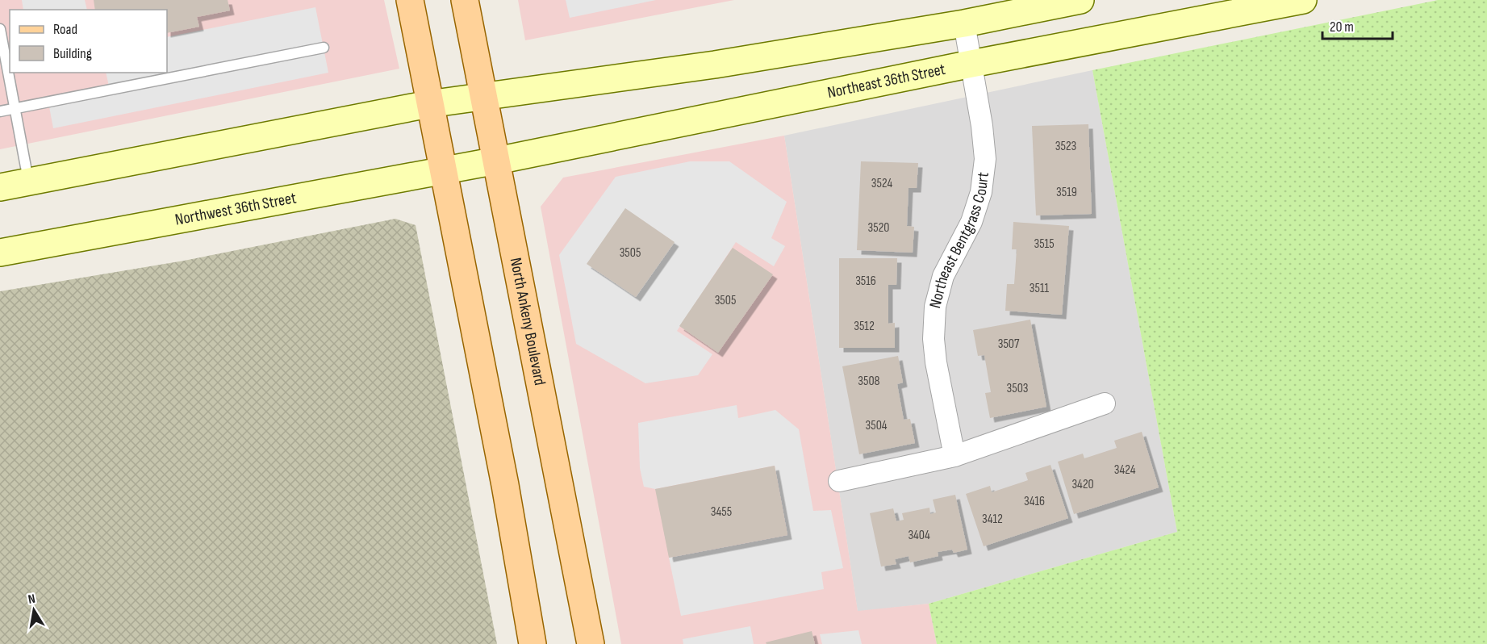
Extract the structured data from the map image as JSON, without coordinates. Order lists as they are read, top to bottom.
{
  "streets": {
    "main road": ["Northeast 36th Street", "Northwest 36th Street", "North Ankeny Boulevard"],
    "street": ["Northeast Bentgrass Court"]
  },
  "crossings": [
    ["Northeast 36th Street", "Northwest 36th Street"],
    ["Northeast 36th Street", "Northeast Bentgrass Court"],
    ["Northeast 36th Street", "North Ankeny Boulevard"]
  ],
  "house_numbers": [
    "3523",
    "3524",
    "3519",
    "3520",
    "3515",
    "3505",
    "3516",
    "3511",
    "3505",
    "3512",
    "3507",
    "3508",
    "3503",
    "3504",
    "3424",
    "3420",
    "3416",
    "3455",
    "3412",
    "3404"
  ],
  "legend": ["Road", "Building"],
  "scale_bar": "20 m",
  "north": "top"
}
